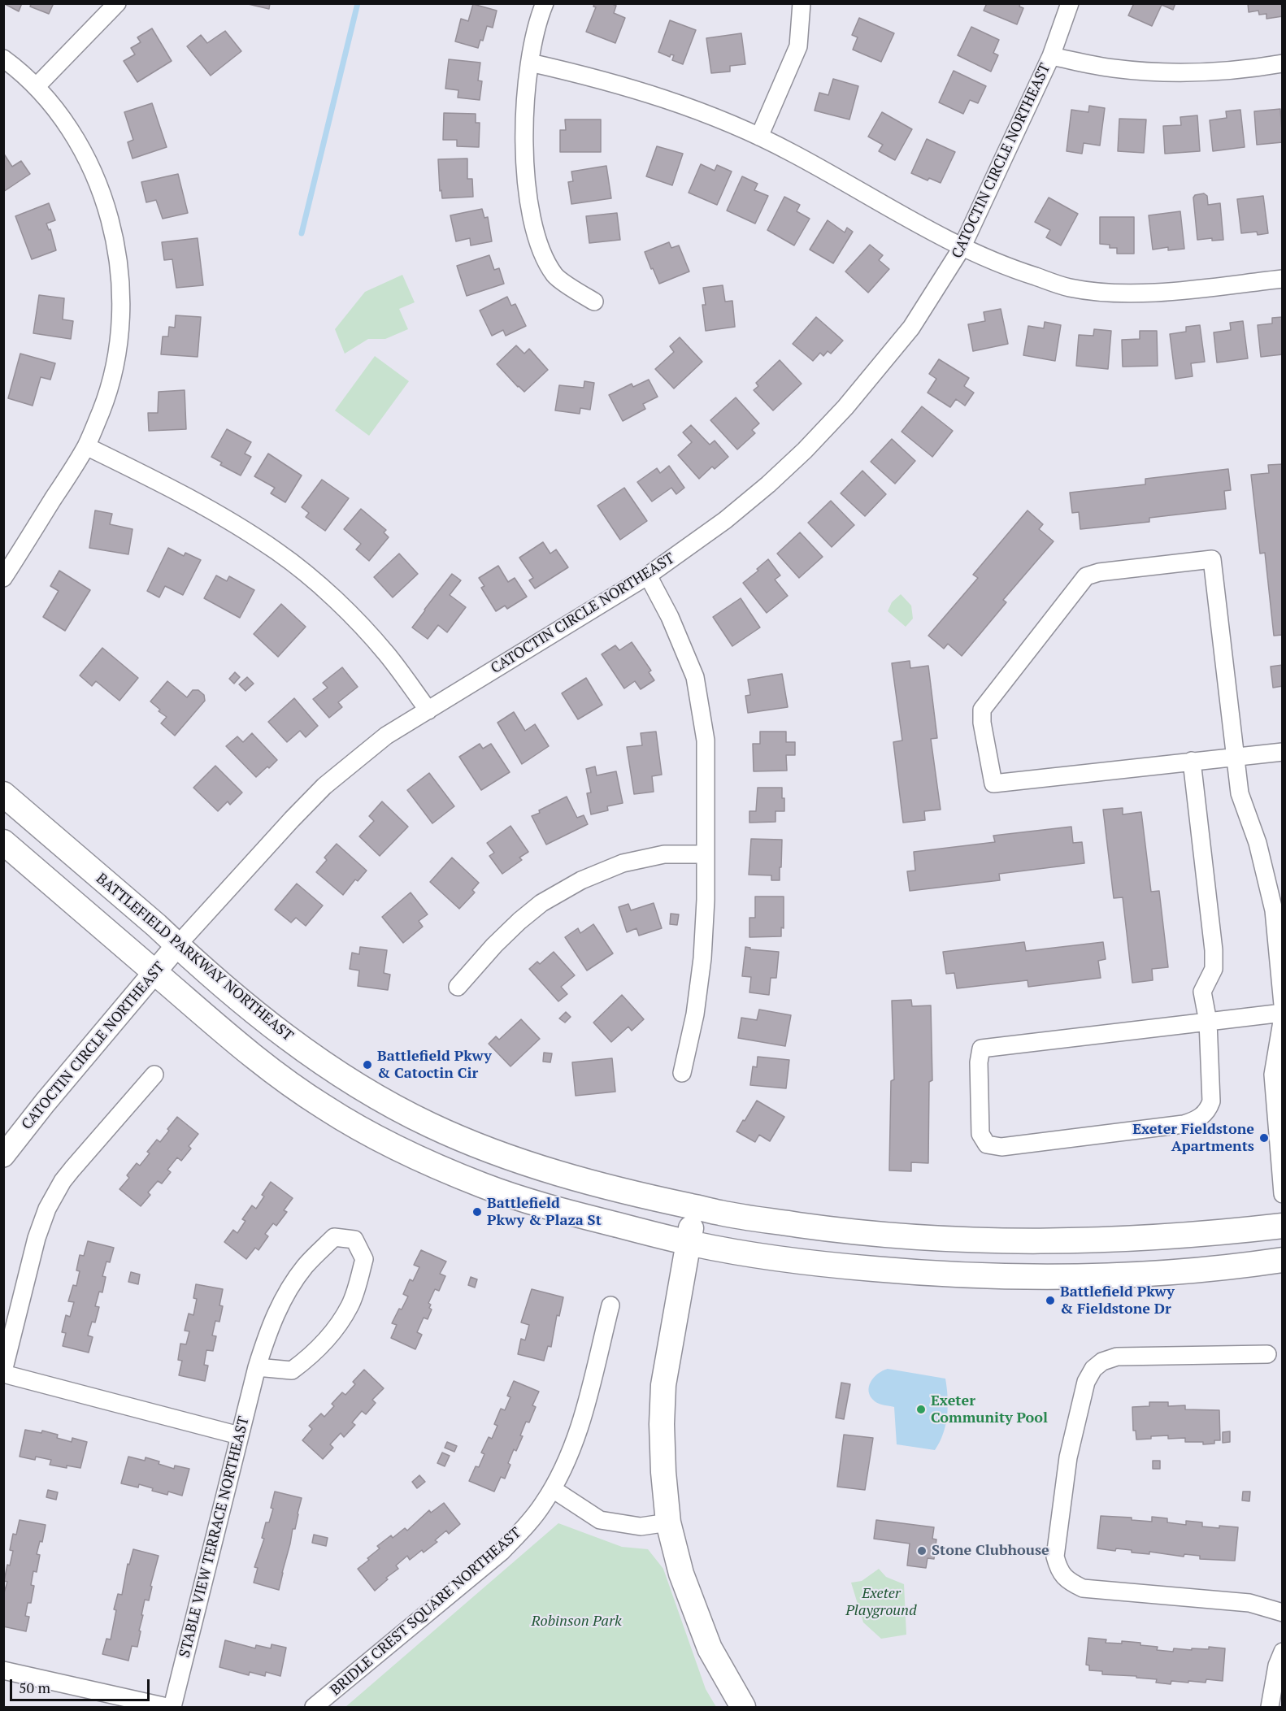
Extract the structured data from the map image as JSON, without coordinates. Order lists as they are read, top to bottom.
{
  "streets": {
    "main road": ["BATTLEFIELD PARKWAY NORTHEAST"],
    "street": ["CATOCTIN CIRCLE NORTHEAST", "STABLE VIEW TERRACE NORTHEAST", "BRIDLE CREST SQUARE NORTHEAST"]
  },
  "crossings": [
    ["CATOCTIN CIRCLE NORTHEAST", "BATTLEFIELD PARKWAY NORTHEAST"]
  ],
  "parks": ["Exeter Playground", "Robinson Park"],
  "places": [
    "Battlefield Pkwy & Catoctin Cir",
    "Exeter Fieldstone Apartments",
    "Battlefield Pkwy & Plaza St",
    "Battlefield Pkwy & Fieldstone Dr",
    "Exeter Community Pool",
    "Stone Clubhouse"
  ],
  "scale_bar": "50 m"
}
